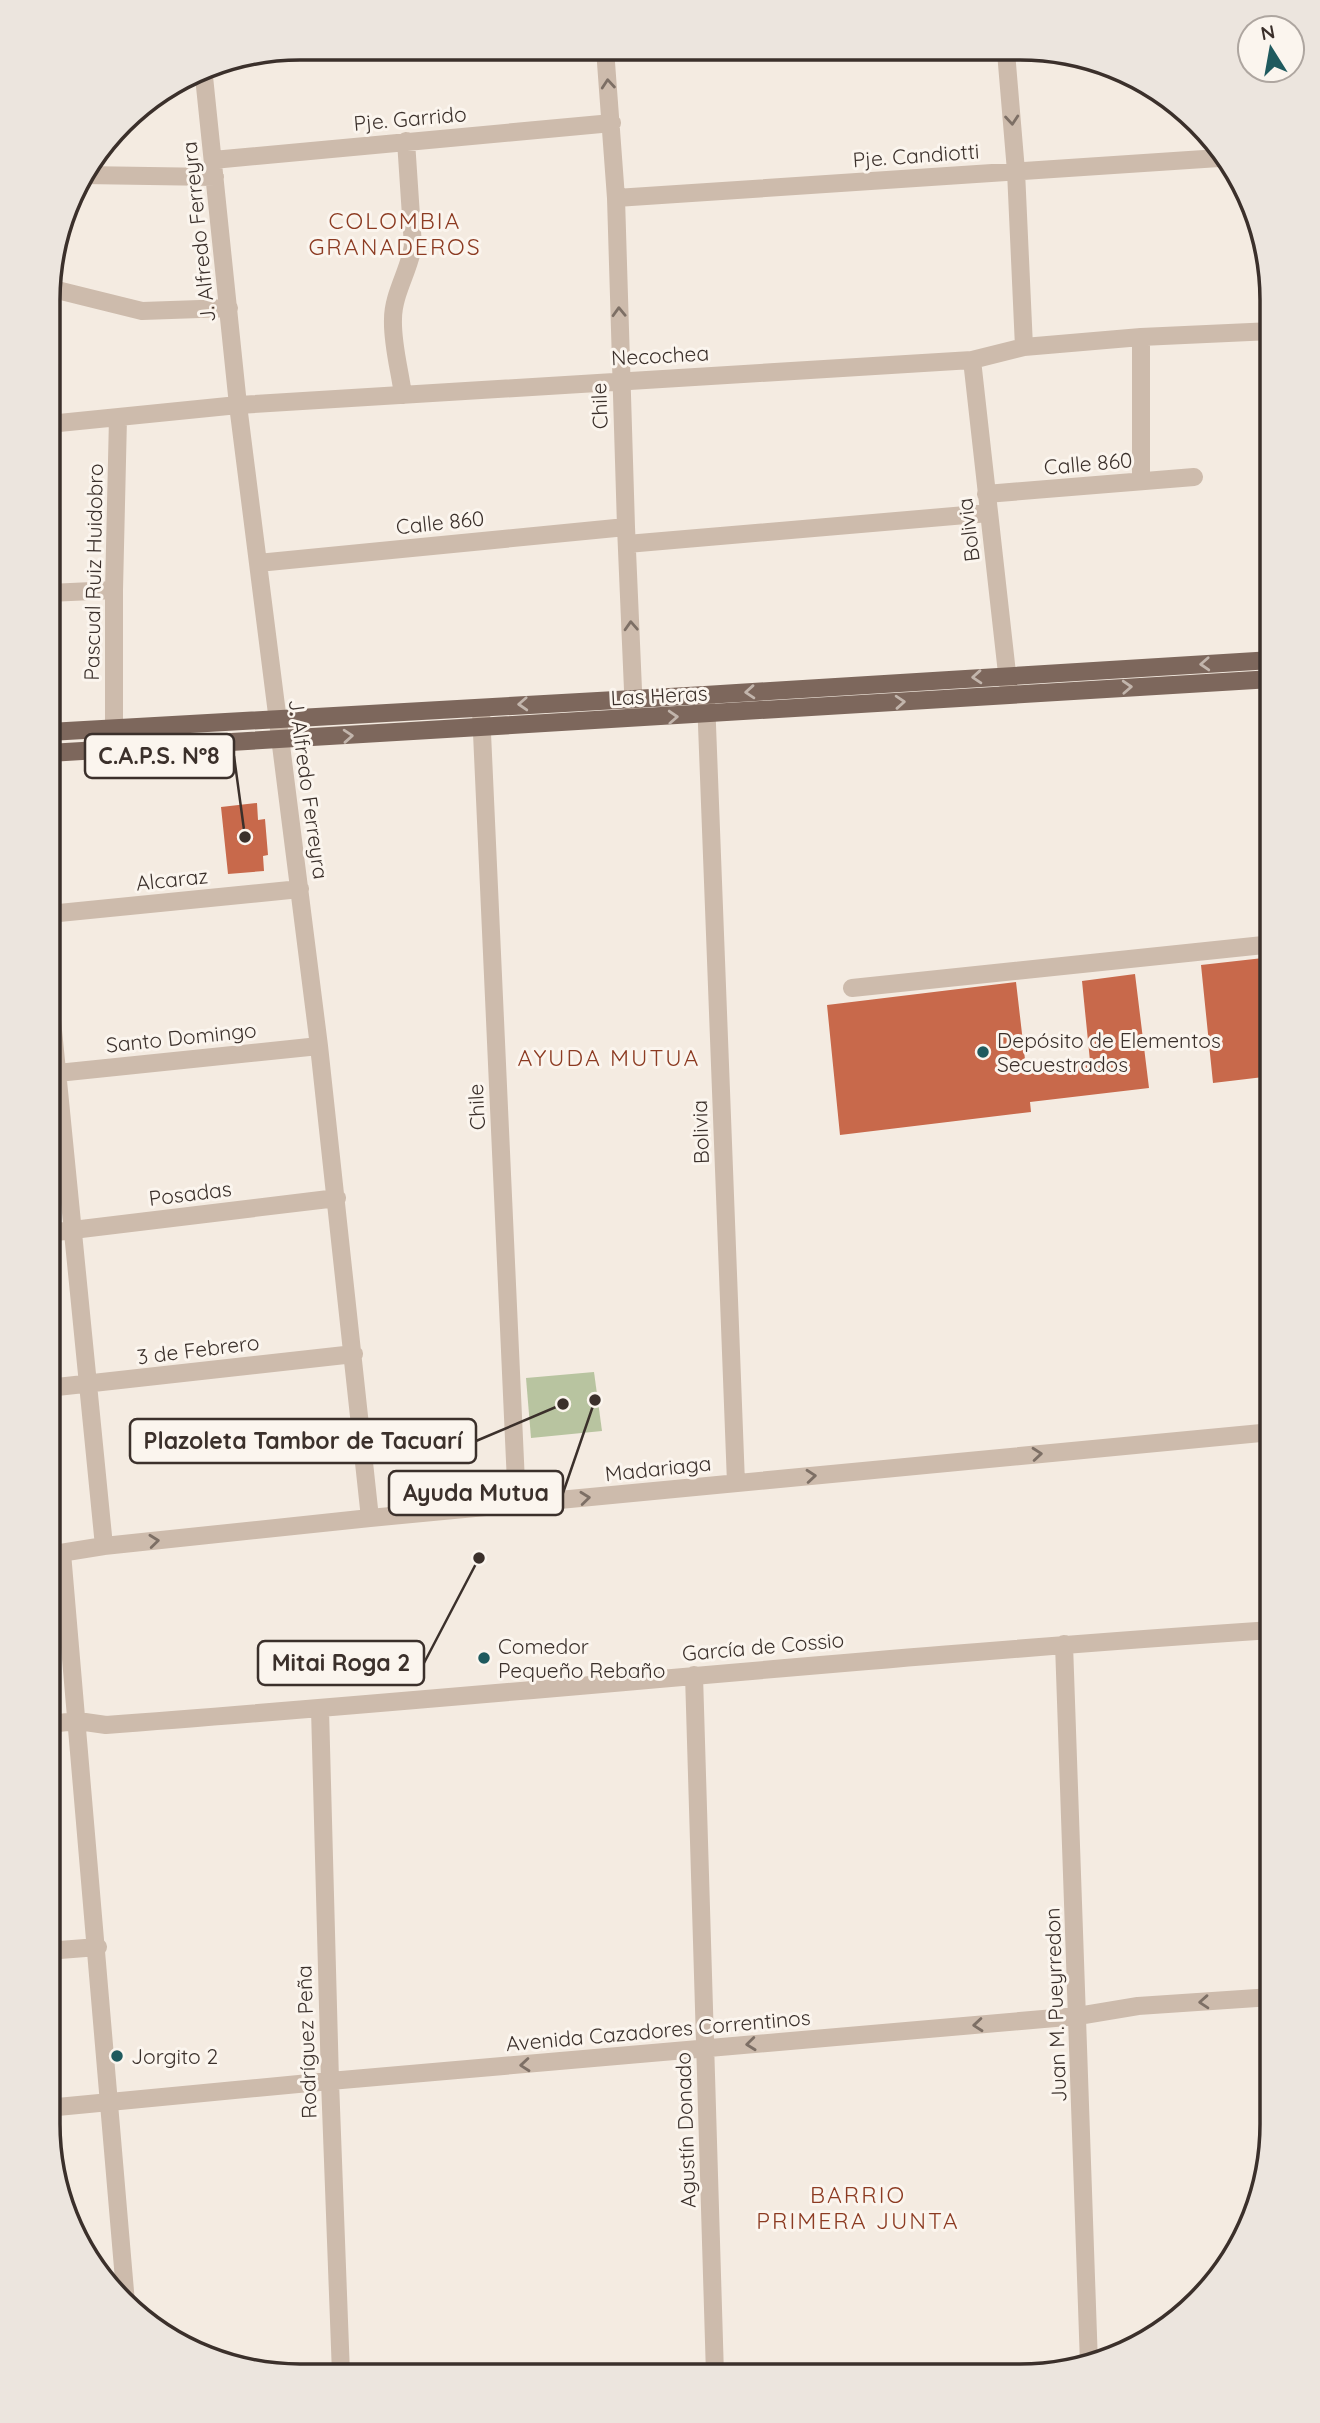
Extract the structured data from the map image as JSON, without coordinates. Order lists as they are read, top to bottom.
{
  "streets": {
    "main road": ["Las Heras"],
    "street": [
      "Pje. Garrido",
      "Pje. Candiotti",
      "J. Alfredo Ferreyra",
      "Necochea",
      "Chile",
      "Calle 860",
      "Bolivia",
      "Pascual Ruiz Huidobro",
      "Alcaraz",
      "Santo Domingo",
      "Posadas",
      "3 de Febrero",
      "Madariaga",
      "García de Cossio",
      "Juan M. Pueyrredon",
      "Avenida Cazadores Correntinos",
      "Rodríguez Peña",
      "Agustín Donado"
    ]
  },
  "crossings": [
    ["Pje. Garrido", "J. Alfredo Ferreyra"],
    ["Pje. Garrido", "Chile"],
    ["Pje. Candiotti", "Chile"],
    ["J. Alfredo Ferreyra", "Necochea"],
    ["J. Alfredo Ferreyra", "Calle 860"],
    ["J. Alfredo Ferreyra", "Las Heras"],
    ["J. Alfredo Ferreyra", "Alcaraz"],
    ["J. Alfredo Ferreyra", "Santo Domingo"],
    ["J. Alfredo Ferreyra", "Posadas"],
    ["J. Alfredo Ferreyra", "3 de Febrero"],
    ["J. Alfredo Ferreyra", "Madariaga"],
    ["Necochea", "Chile"],
    ["Necochea", "Bolivia"],
    ["Necochea", "Pascual Ruiz Huidobro"],
    ["Chile", "Calle 860"],
    ["Chile", "Las Heras"],
    ["Chile", "Madariaga"],
    ["Calle 860", "Bolivia"],
    ["Bolivia", "Las Heras"],
    ["Bolivia", "Madariaga"],
    ["Pascual Ruiz Huidobro", "Las Heras"],
    ["García de Cossio", "Juan M. Pueyrredon"],
    ["García de Cossio", "Rodríguez Peña"],
    ["García de Cossio", "Agustín Donado"],
    ["Juan M. Pueyrredon", "Avenida Cazadores Correntinos"],
    ["Avenida Cazadores Correntinos", "Rodríguez Peña"],
    ["Avenida Cazadores Correntinos", "Agustín Donado"]
  ],
  "one_way": ["Madariaga", "Avenida Cazadores Correntinos"],
  "districts": ["COLOMBIA GRANADEROS", "AYUDA MUTUA", "BARRIO PRIMERA JUNTA"],
  "places": [
    "C.A.P.S. Nº8",
    "Depósito de Elementos Secuestrados",
    "Ayuda Mutua",
    "Plazoleta Tambor de Tacuarí",
    "Mitai Roga 2",
    "Comedor Pequeño Rebaño",
    "Jorgito 2"
  ],
  "north": "top"
}
